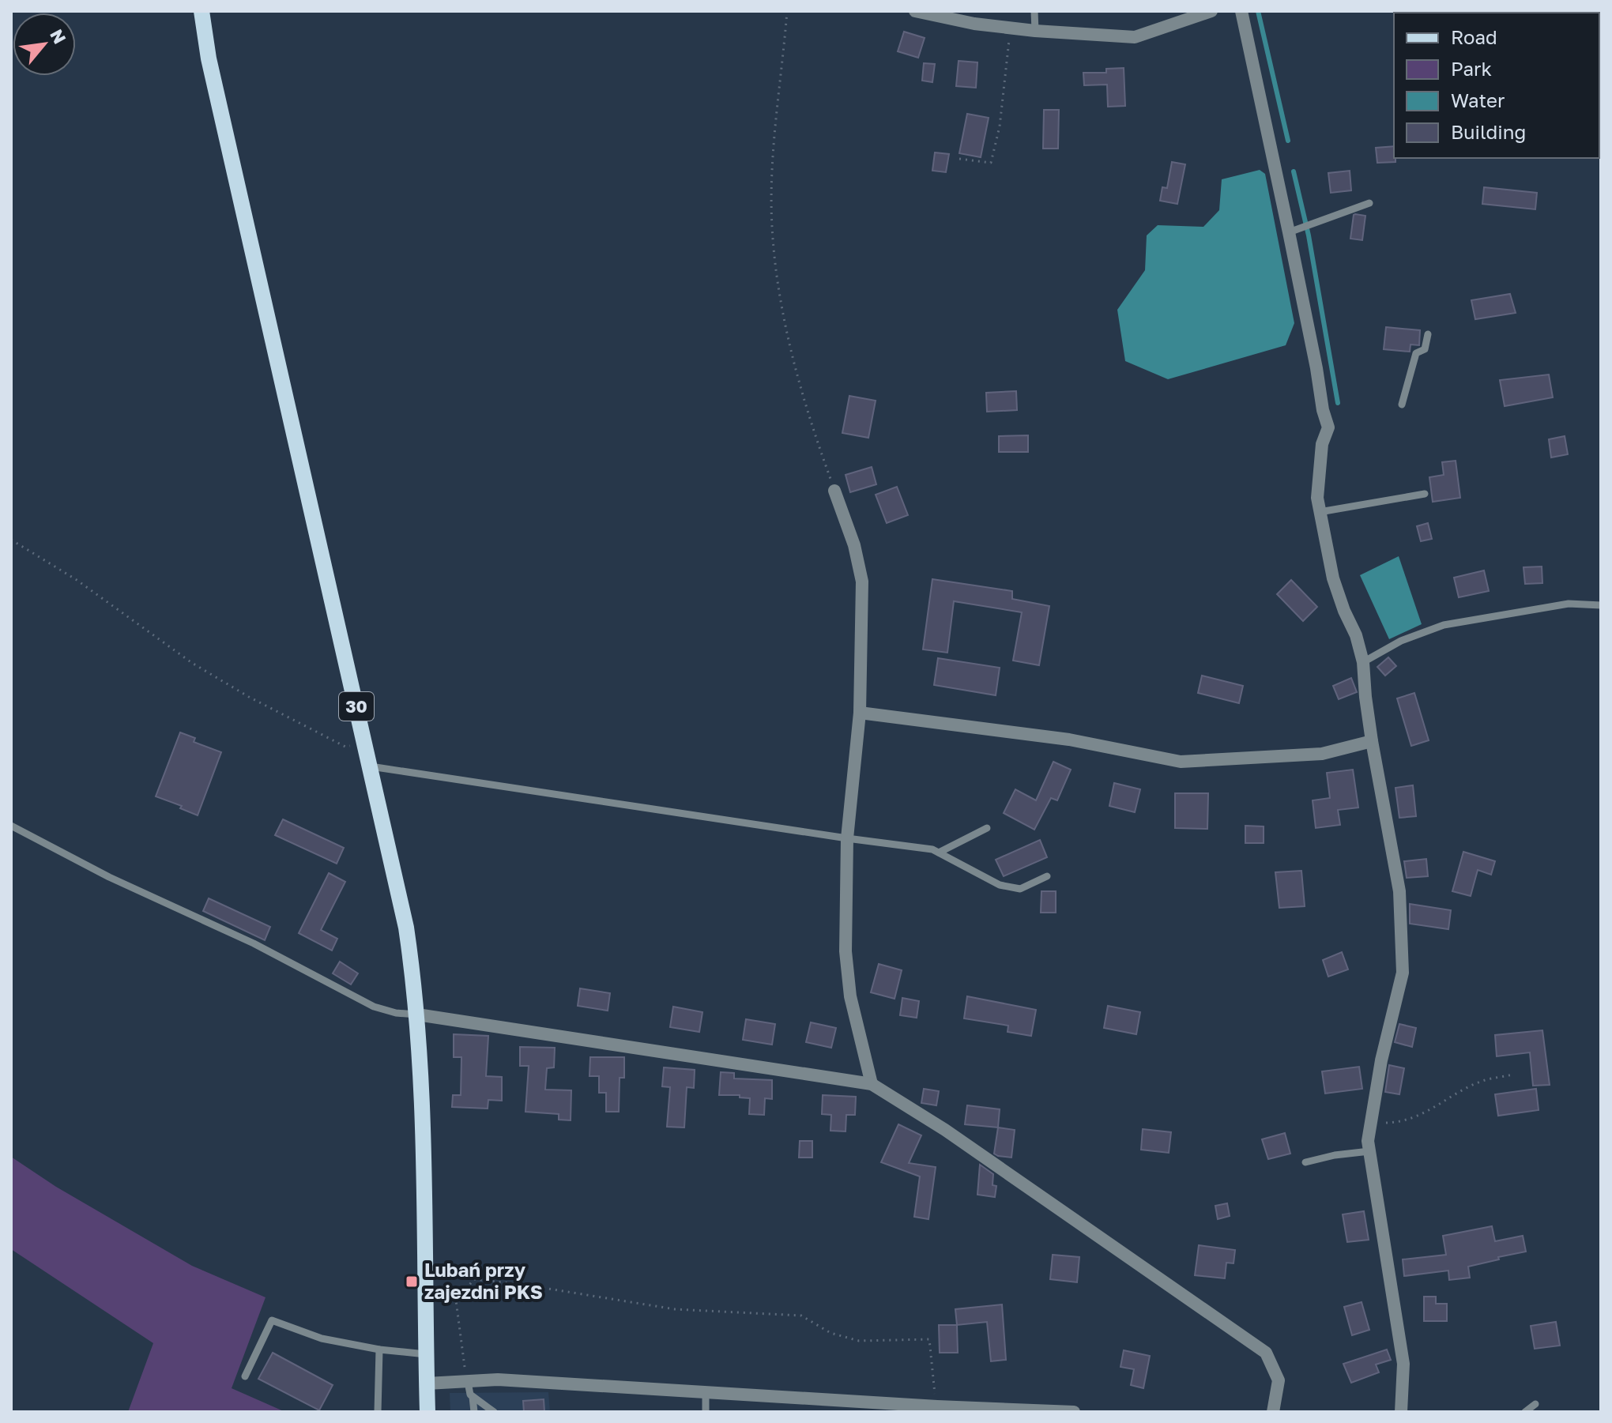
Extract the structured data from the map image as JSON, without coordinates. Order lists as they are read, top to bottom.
{
  "streets": {
    "main road": ["30"]
  },
  "places": {
    "transit": ["Lubań przy zajezdni PKS"]
  },
  "legend": [
    "Road",
    "Park",
    "Water",
    "Building"
  ],
  "north": "top right"
}
